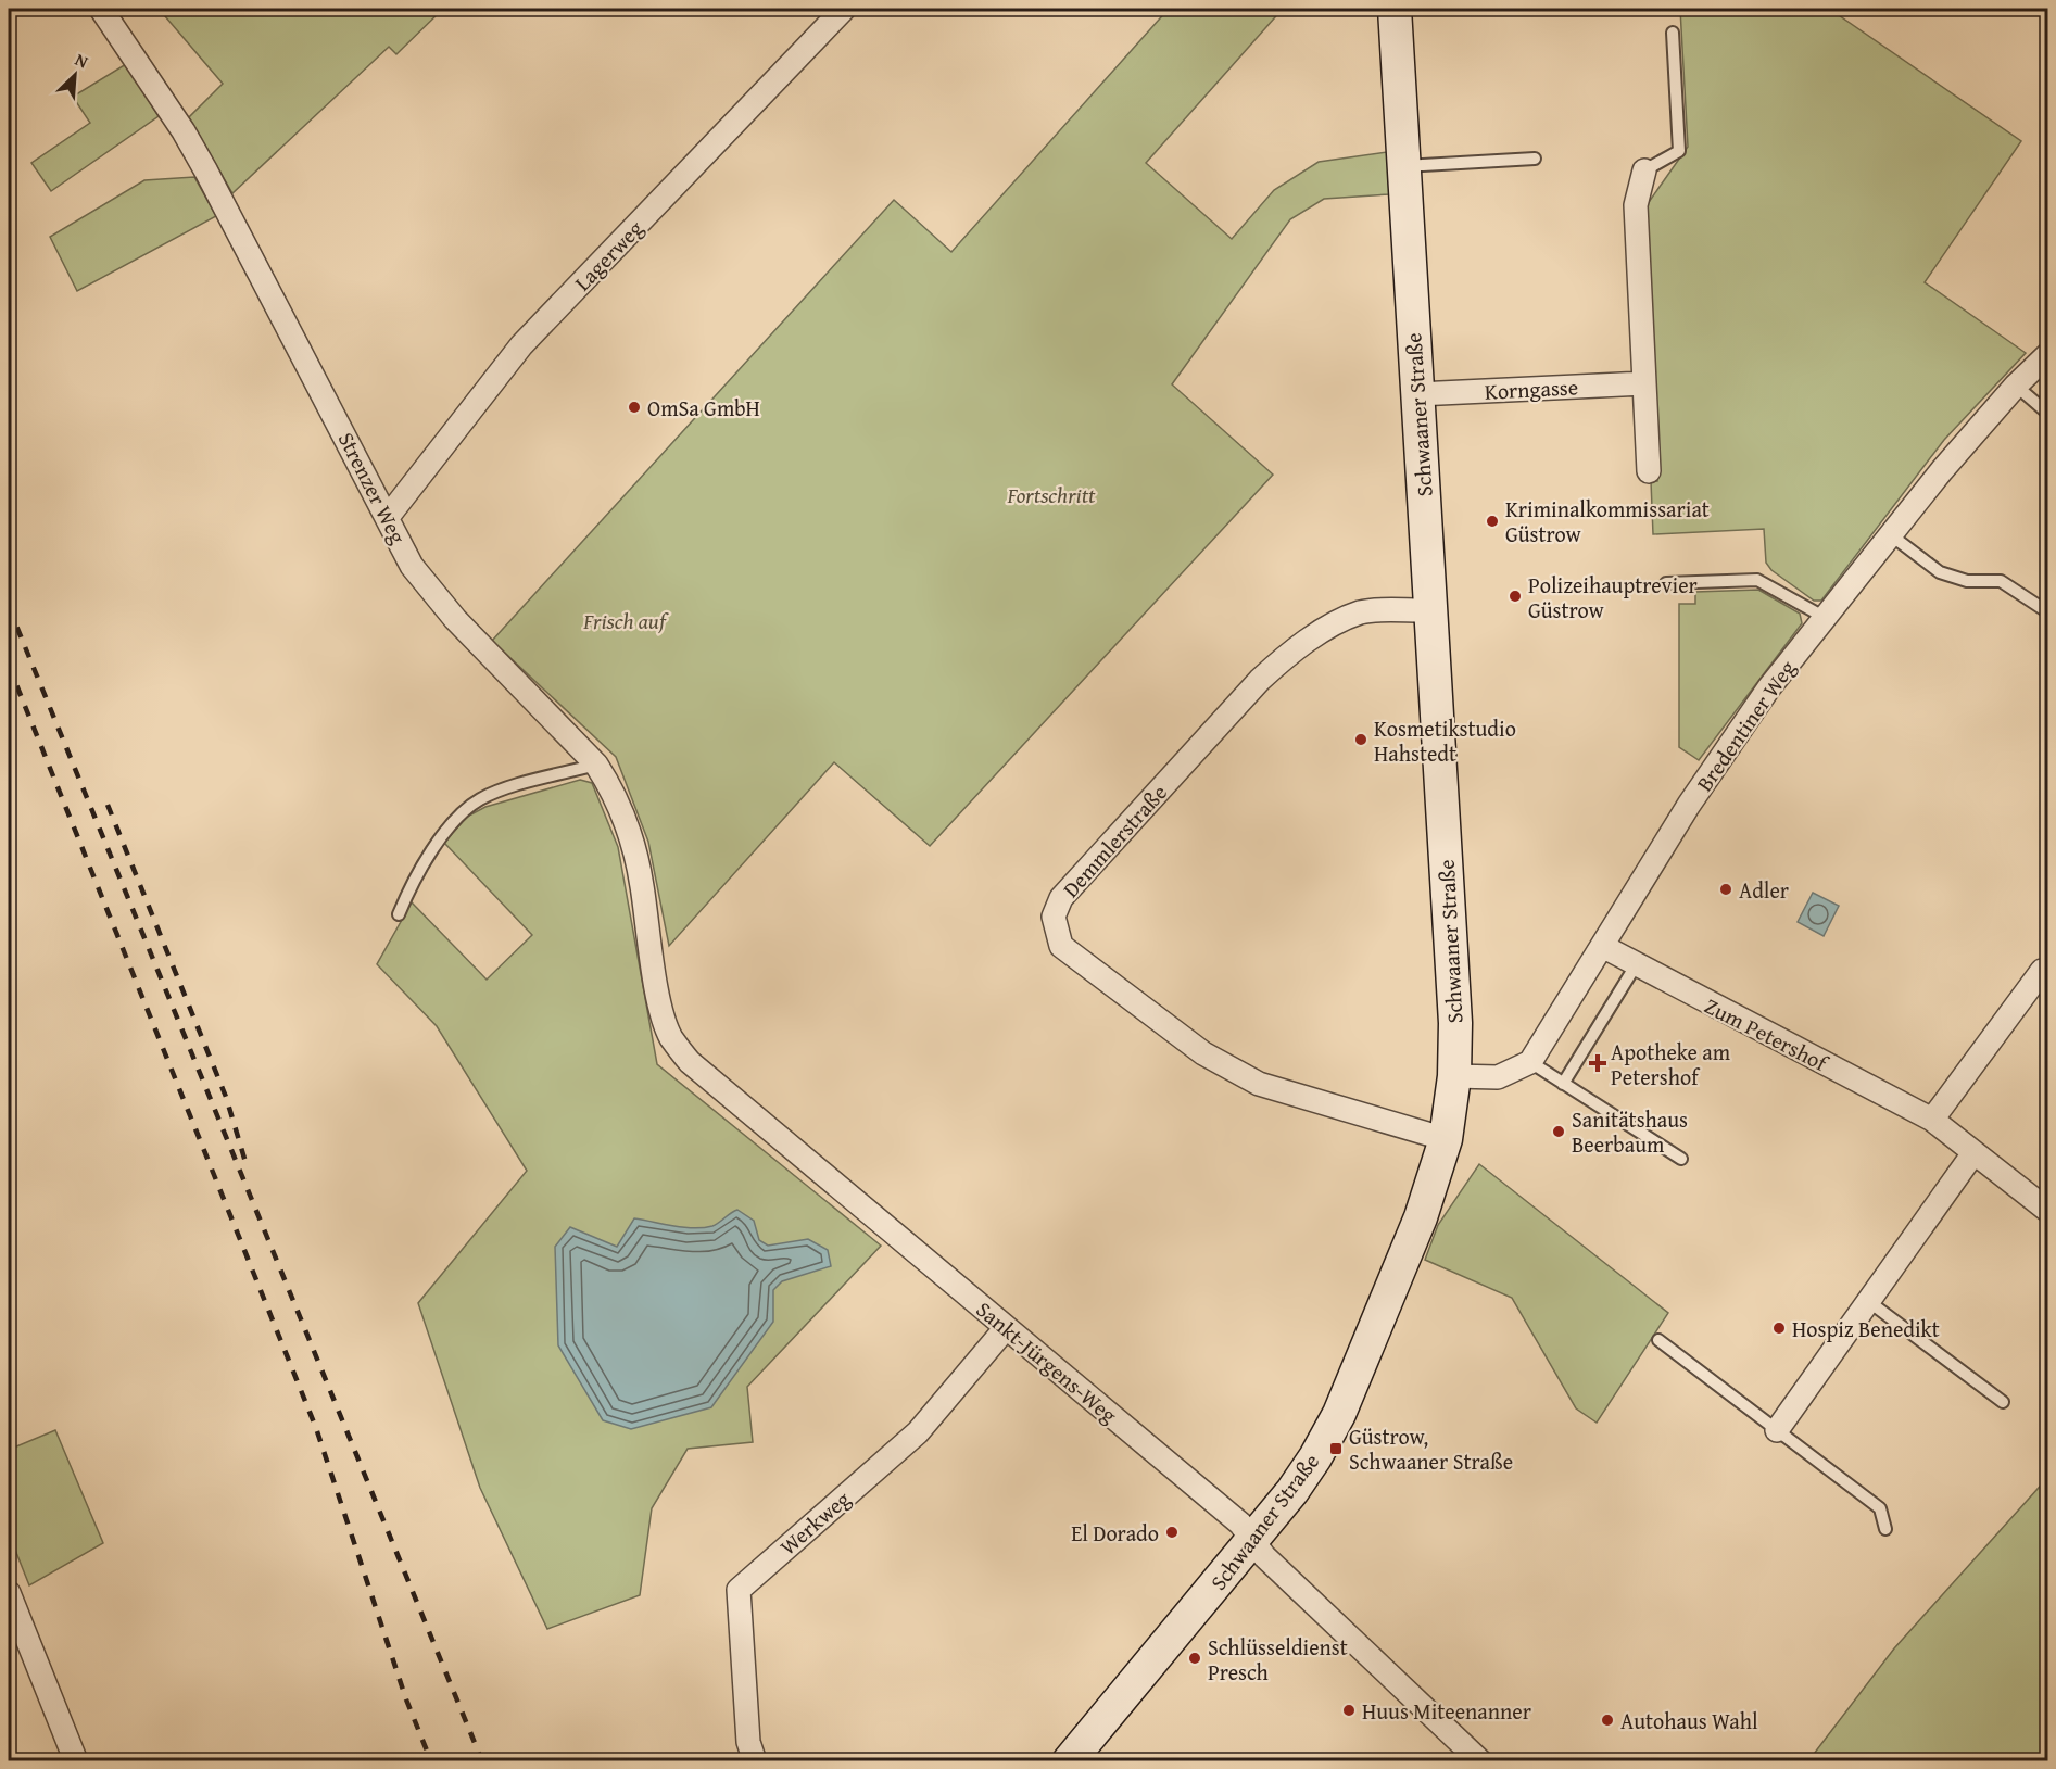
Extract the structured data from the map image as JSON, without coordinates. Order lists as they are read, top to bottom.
{
  "streets": {
    "main road": ["Schwaaner Straße"],
    "street": [
      "Lagerweg",
      "Korngasse",
      "Strenzer Weg",
      "Bredentiner Weg",
      "Demmlerstraße",
      "Zum Petershof",
      "Sankt-Jürgens-Weg",
      "Werkweg"
    ]
  },
  "crossings": [
    ["Lagerweg", "Strenzer Weg"],
    ["Korngasse", "Schwaaner Straße"],
    ["Schwaaner Straße", "Demmlerstraße"],
    ["Schwaaner Straße", "Sankt-Jürgens-Weg"],
    ["Strenzer Weg", "Sankt-Jürgens-Weg"],
    ["Bredentiner Weg", "Zum Petershof"],
    ["Sankt-Jürgens-Weg", "Werkweg"]
  ],
  "parks": ["Fortschritt", "Frisch auf"],
  "places": {
    "other": [
      "OmSa GmbH",
      "Kriminalkommissariat Güstrow",
      "Polizeihauptrevier Güstrow",
      "Kosmetikstudio Hahstedt",
      "Adler",
      "Sanitätshaus Beerbaum",
      "Hospiz Benedikt",
      "El Dorado",
      "Schlüsseldienst Presch",
      "Huus Miteenanner",
      "Autohaus Wahl"
    ],
    "health": ["Apotheke am Petershof"],
    "transit": ["Güstrow, Schwaaner Straße"]
  },
  "north": "top right"
}
